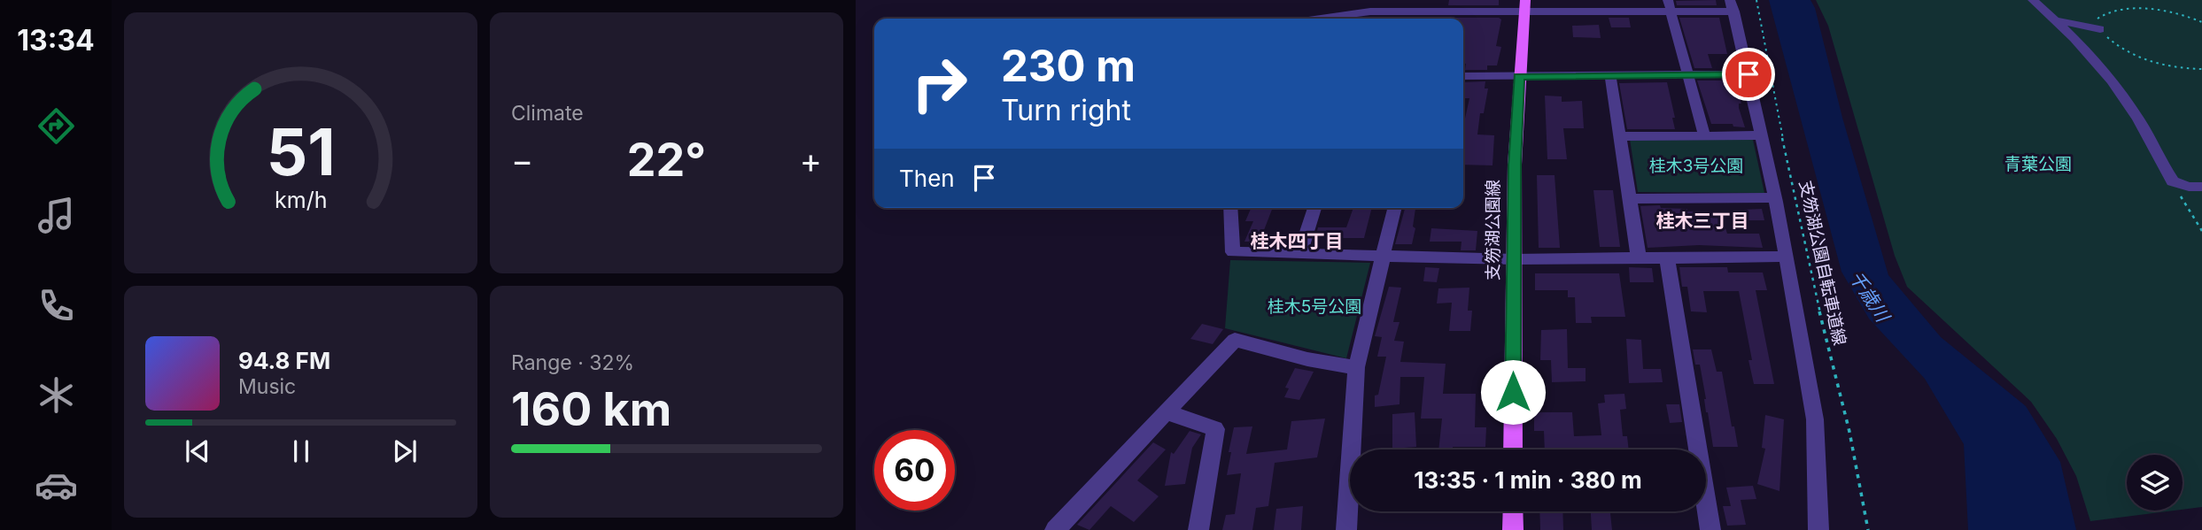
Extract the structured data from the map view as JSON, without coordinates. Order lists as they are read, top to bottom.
{
  "streets": {
    "main road": ["支笏湖公園線"],
    "path": ["支笏湖公園自転車道線"]
  },
  "districts": ["桂木三丁目", "桂木四丁目"],
  "water": ["千歳川"],
  "parks": ["青葉公園", "桂木3号公園", "桂木5号公園"],
  "page": {
    "tabs": "13:34",
    "tile": [
      "Climate",
      ["Range · 32%", "160 km"]
    ],
    "turn": ["230 m", "Turn right"],
    "heat": ["−", "22°", "+"],
    "then": "Then",
    "song": ["94.8 FM", "Music"],
    "limit": "60",
    "trip": "13:35 · 1 min · 380 m",
    "gauge": ["51", "km/h"]
  }
}
